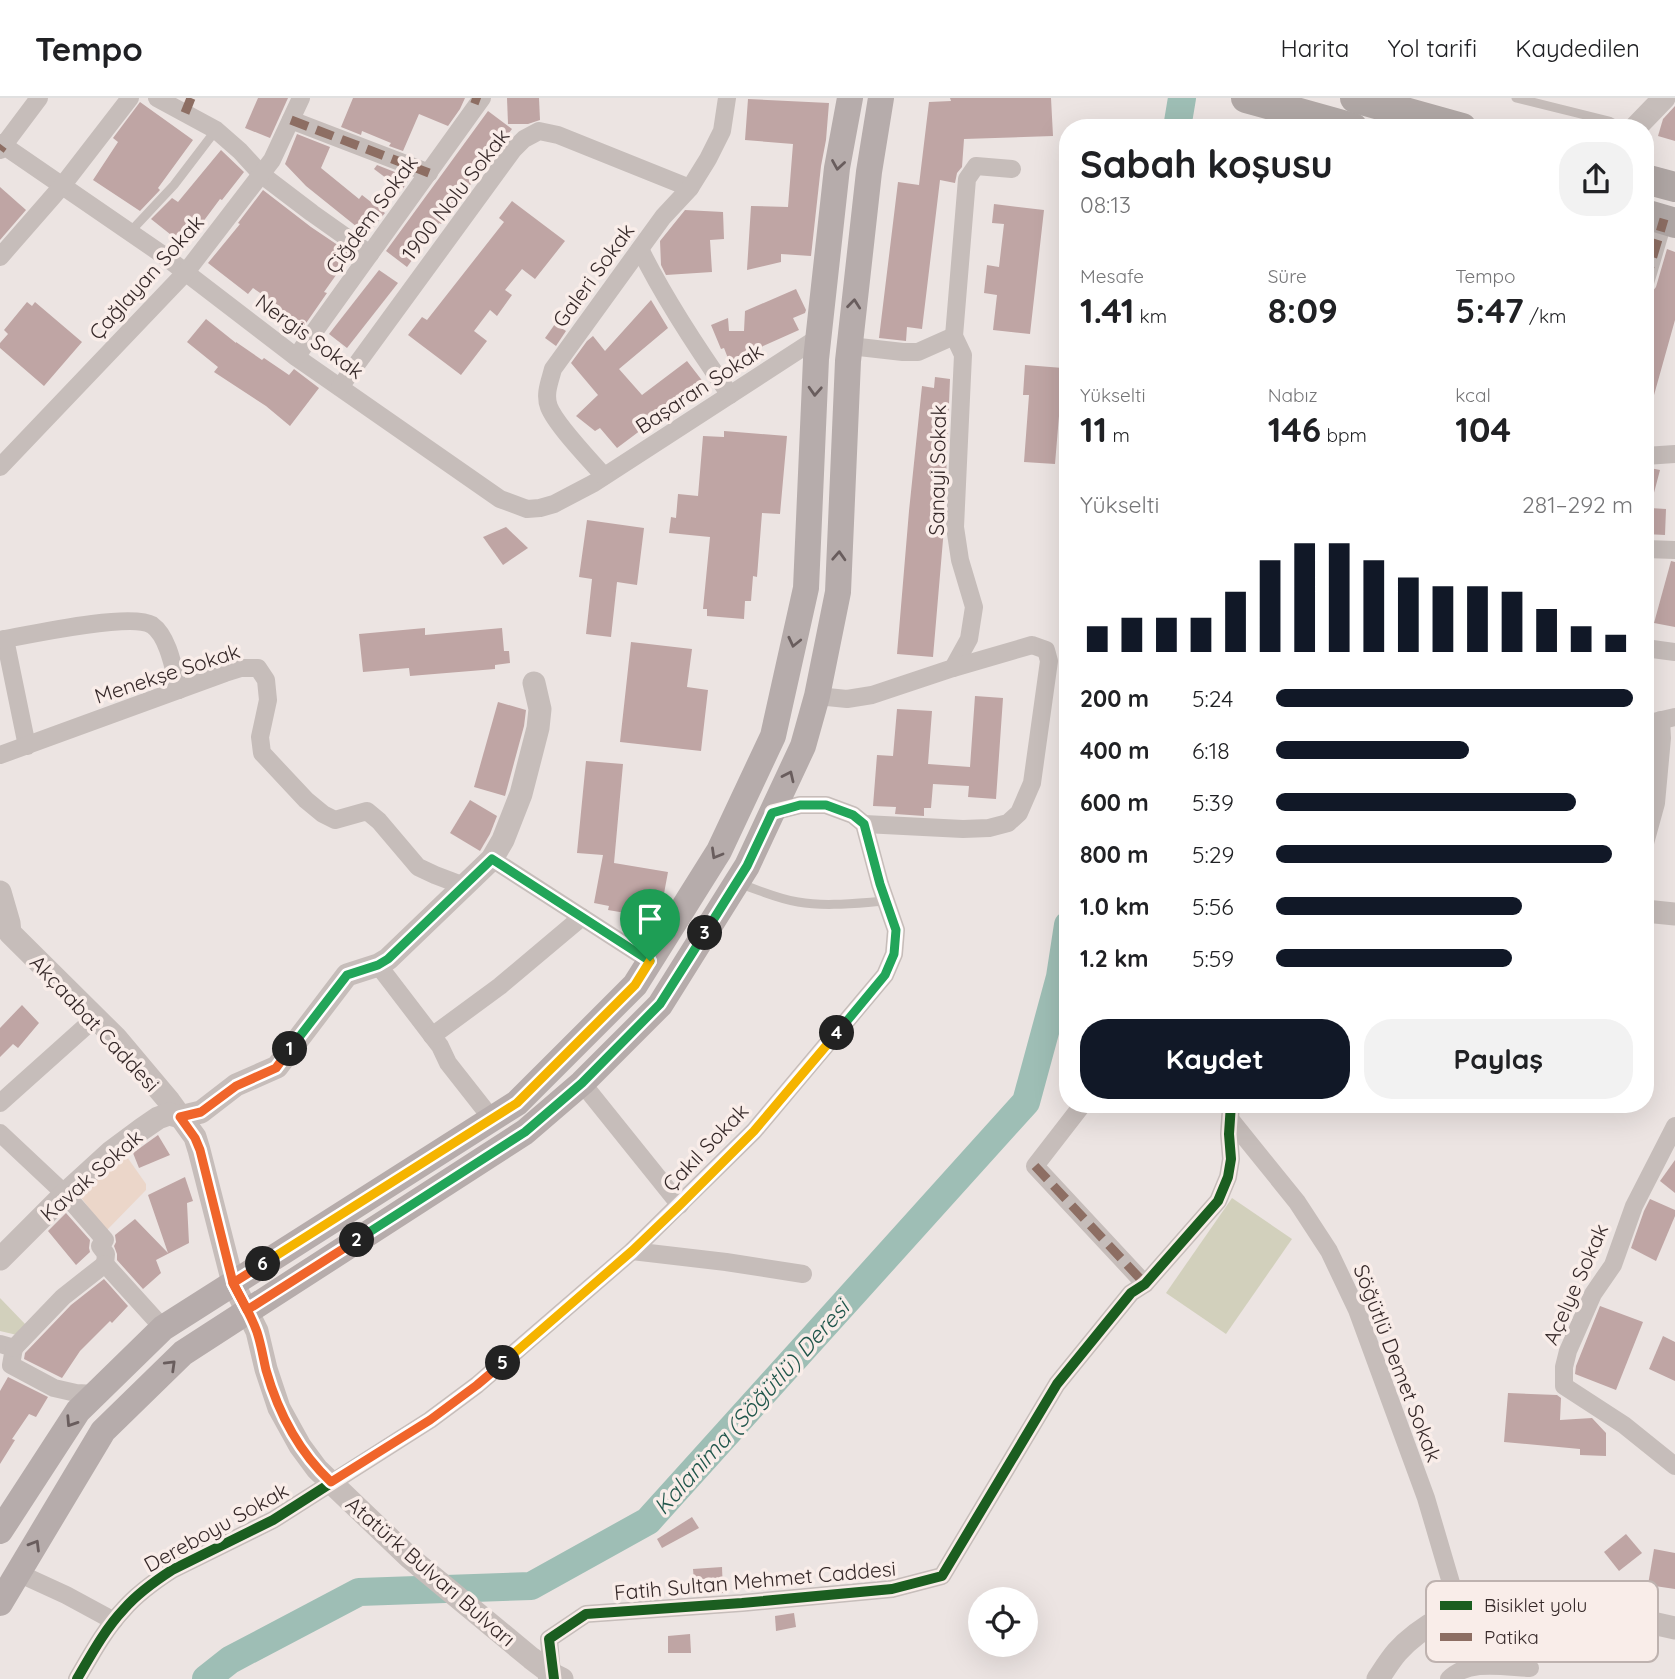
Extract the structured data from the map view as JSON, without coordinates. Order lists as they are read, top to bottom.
{
  "streets": {
    "street": [
      "1900 Nolu Sokak",
      "Çiğdem Sokak",
      "Galeri Sokak",
      "Çağlayan Sokak",
      "Nergis Sokak",
      "Başaran Sokak",
      "Sanayi Sokak",
      "Menekşe Sokak",
      "Akçaabat Caddesi",
      "Çakıl Sokak",
      "Kavak Sokak",
      "Açelye Sokak",
      "Söğütlü Demet Sokak",
      "Dereboyu Sokak",
      "Atatürk Bulvarı Bulvarı",
      "Fatih Sultan Mehmet Caddesi"
    ]
  },
  "crossings": [
    ["1900 Nolu Sokak", "Galeri Sokak"],
    ["1900 Nolu Sokak", "Nergis Sokak"],
    ["Çiğdem Sokak", "Nergis Sokak"],
    ["Galeri Sokak", "Nergis Sokak"],
    ["Galeri Sokak", "Başaran Sokak"],
    ["Çağlayan Sokak", "Nergis Sokak"],
    ["Nergis Sokak", "Başaran Sokak"],
    ["Menekşe Sokak", "Kavak Sokak"],
    ["Akçaabat Caddesi", "Kavak Sokak"],
    ["Akçaabat Caddesi", "Atatürk Bulvarı Bulvarı"],
    ["Çakıl Sokak", "Dereboyu Sokak"],
    ["Çakıl Sokak", "Atatürk Bulvarı Bulvarı"],
    ["Dereboyu Sokak", "Atatürk Bulvarı Bulvarı"],
    ["Atatürk Bulvarı Bulvarı", "Fatih Sultan Mehmet Caddesi"]
  ],
  "water": ["Kalanima (Söğütlü) Deresi"],
  "legend": ["Bisiklet yolu", "Patika"],
  "page": {
    "header": "Tempo",
    "nav": ["Harita", "Yol tarifi", "Kaydedilen"],
    "heading": ["Sabah koşusu", "08:13"],
    "stats": [
      ["Mesafe", "1.41 km"],
      ["Süre", "8:09"],
      ["Tempo", "5:47 /km"],
      ["Yükselti", "11 m"],
      ["Nabız", "146 bpm"],
      ["kcal", "104"]
    ],
    "chart": ["Yükselti", "281–292 m"],
    "list": [
      {
        "name": "200 m",
        "note": "5:24"
      },
      {
        "name": "400 m",
        "note": "6:18"
      },
      {
        "name": "600 m",
        "note": "5:39"
      },
      {
        "name": "800 m",
        "note": "5:29"
      },
      {
        "name": "1.0 km",
        "note": "5:56"
      },
      {
        "name": "1.2 km",
        "note": "5:59"
      }
    ],
    "pins": [
      "3",
      "4",
      "1",
      "2",
      "6",
      "5"
    ],
    "buttons": ["Kaydet", "Paylaş"]
  }
}
